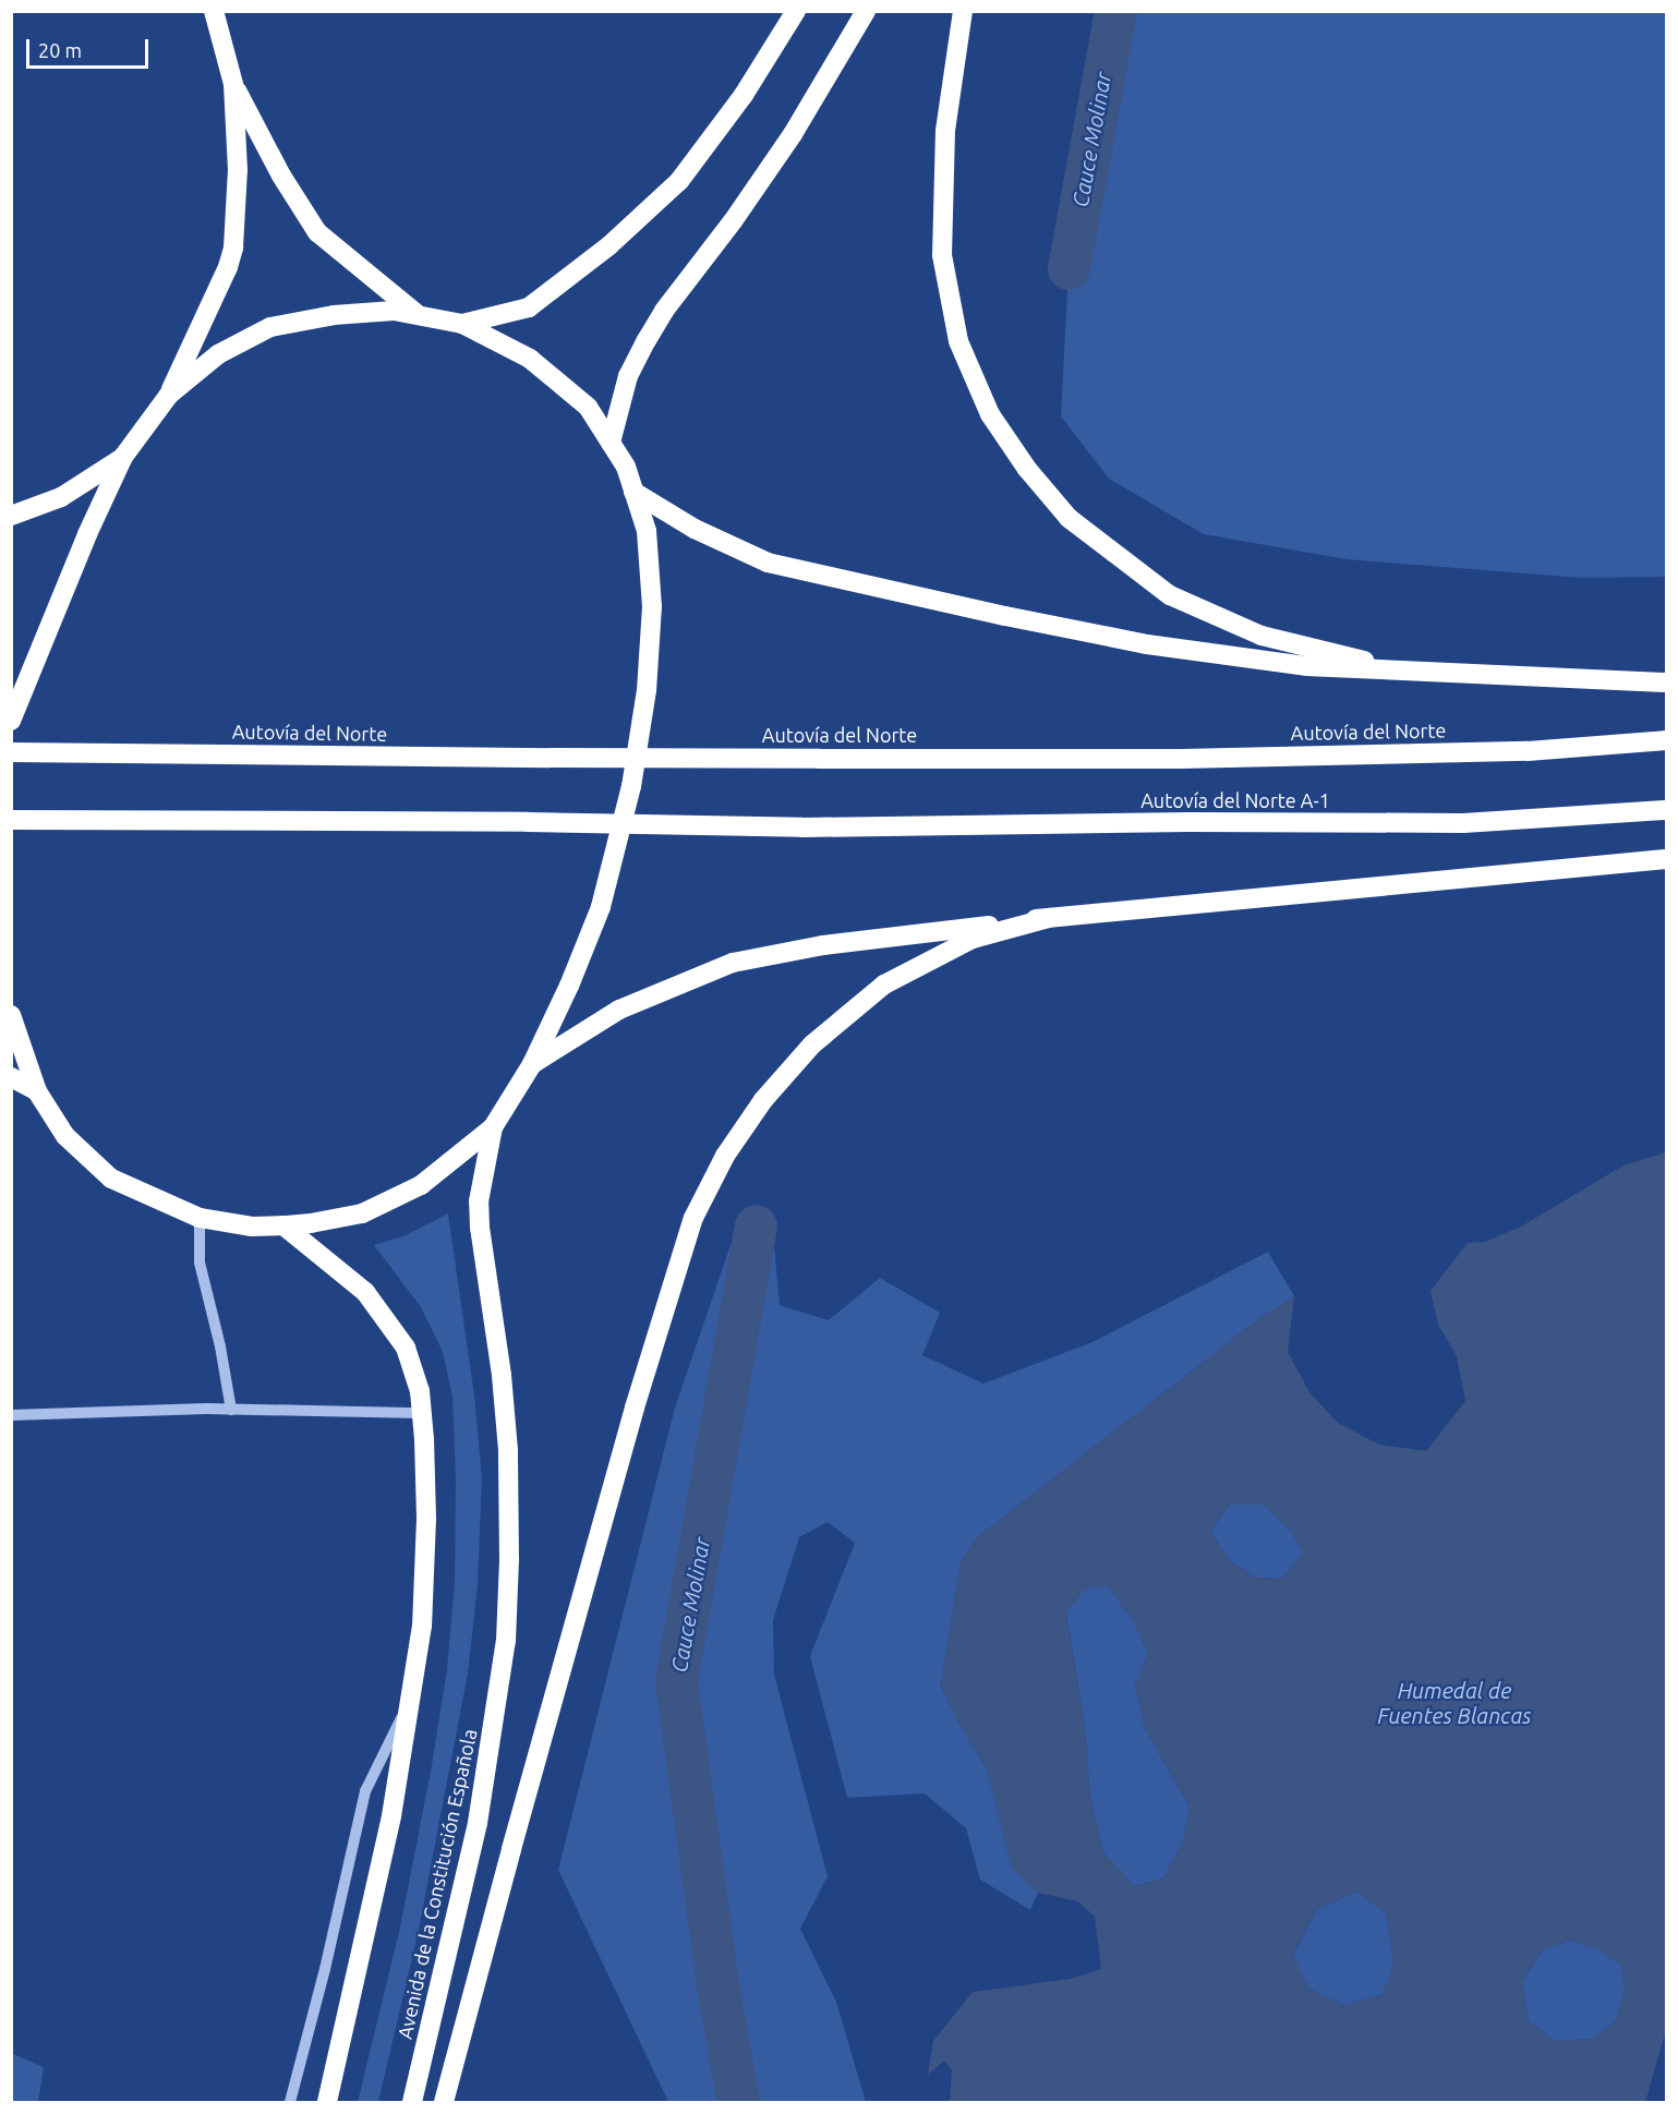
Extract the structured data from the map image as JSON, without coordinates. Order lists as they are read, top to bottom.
{
  "streets": {
    "highway": ["Autovía del Norte", "Autovía del Norte A-1", "Avenida de la Constitución Española"]
  },
  "water": ["Cauce Molinar", "Humedal de Fuentes Blancas"],
  "scale_bar": "20 m"
}
